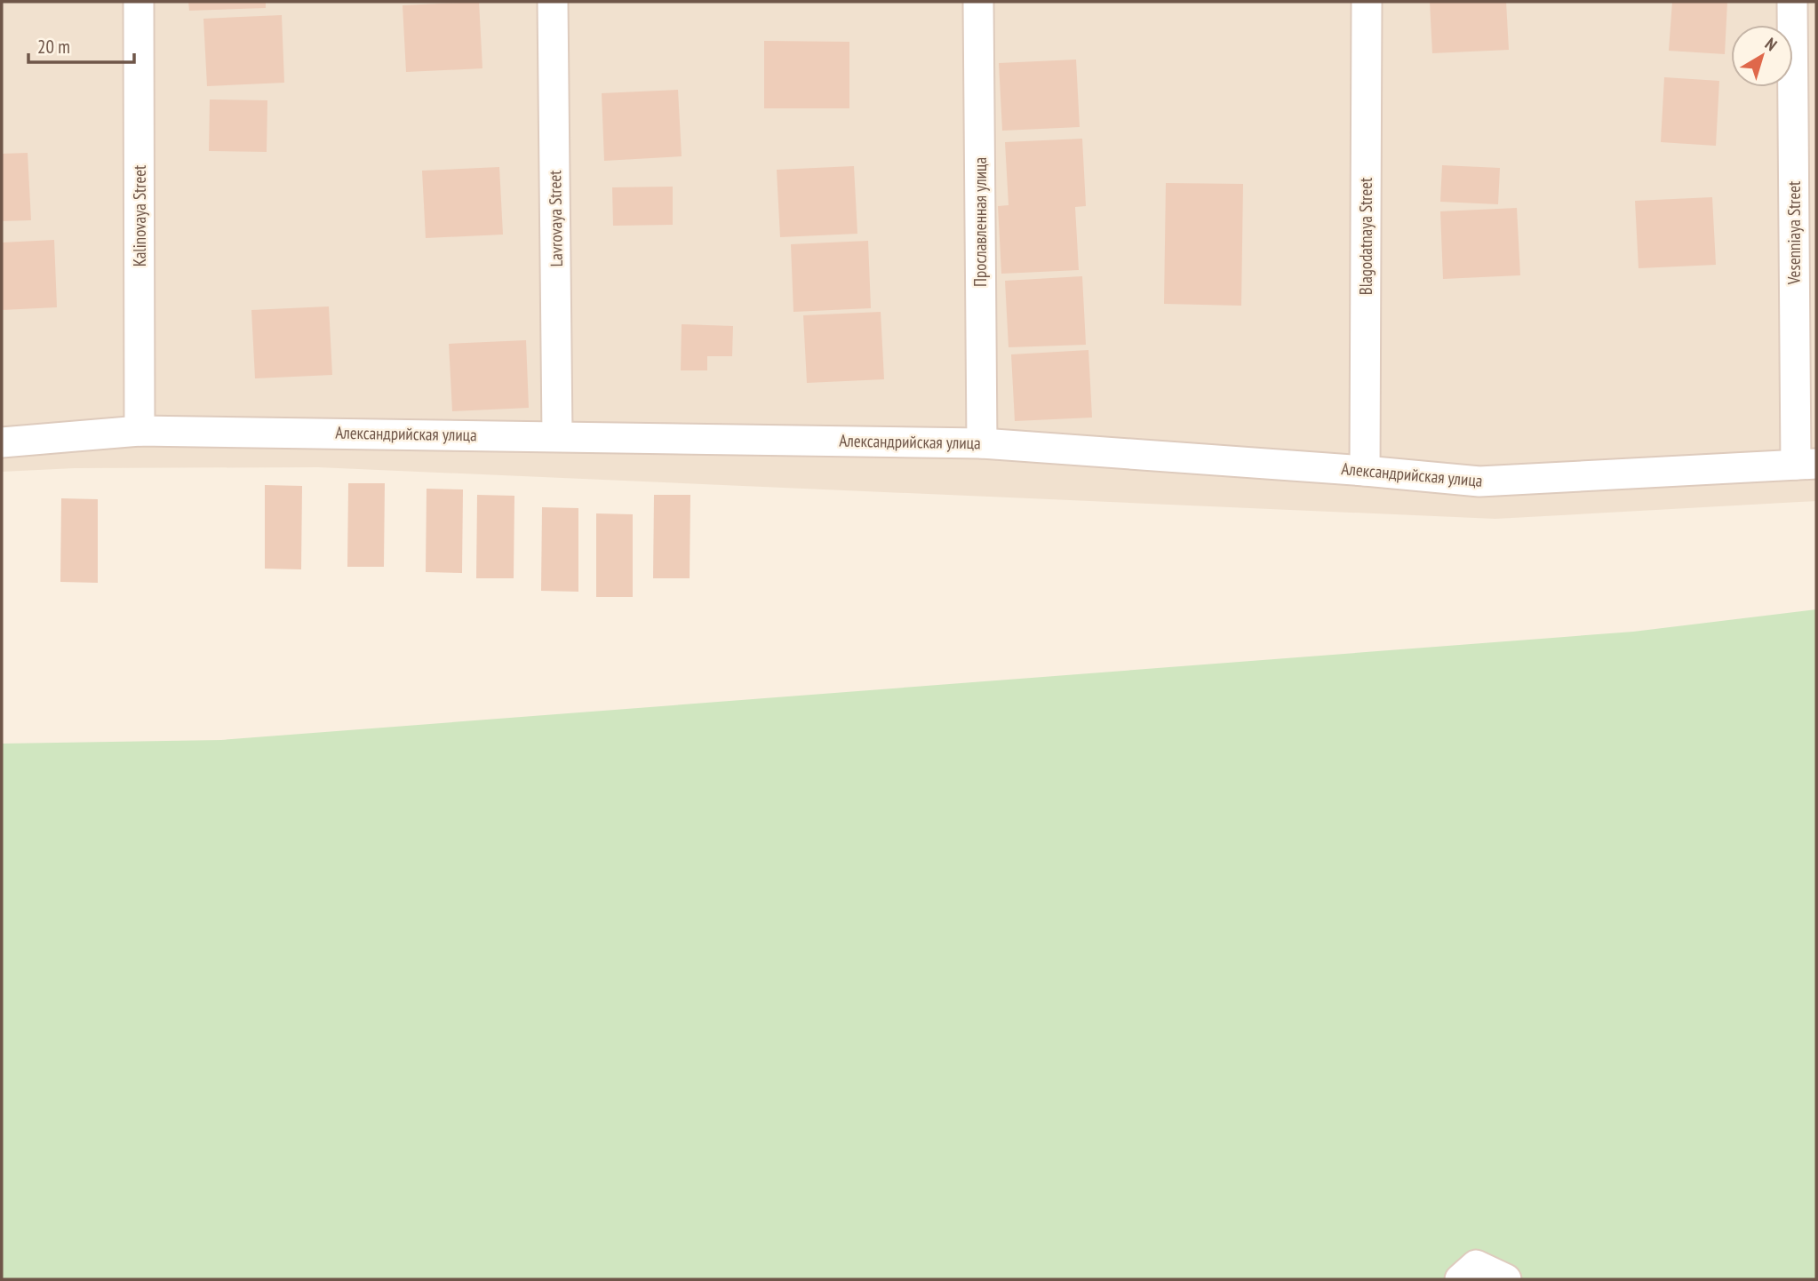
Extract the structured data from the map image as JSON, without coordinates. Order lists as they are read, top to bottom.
{
  "streets": {
    "street": [
      "Kalinovaya Street",
      "Lavrovaya Street",
      "Прославленная улица",
      "Vesenniaya Street",
      "Blagodatnaya Street",
      "Александрийская улица"
    ]
  },
  "crossings": [
    ["Kalinovaya Street", "Александрийская улица"],
    ["Lavrovaya Street", "Александрийская улица"],
    ["Прославленная улица", "Александрийская улица"],
    ["Vesenniaya Street", "Александрийская улица"],
    ["Blagodatnaya Street", "Александрийская улица"]
  ],
  "scale_bar": "20 m",
  "north": "top right"
}
